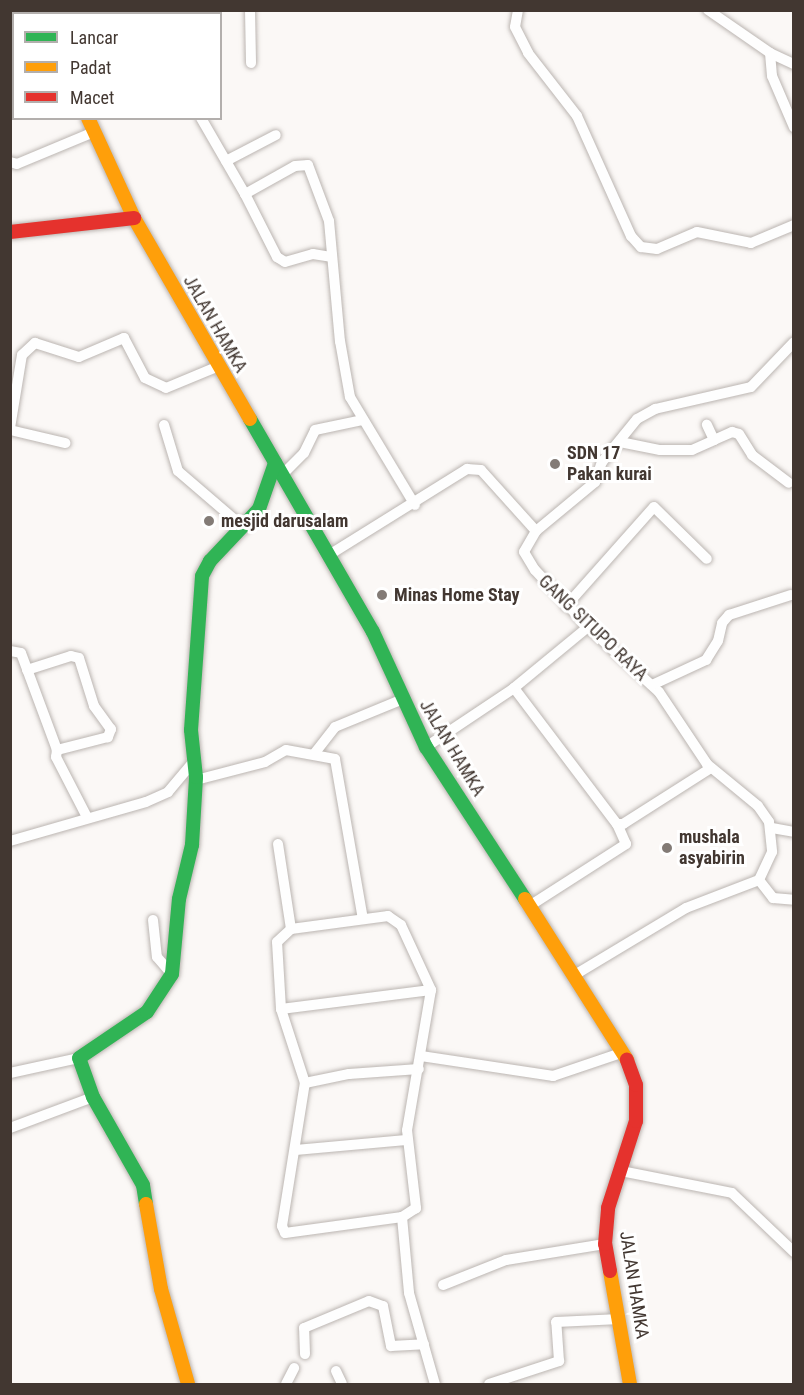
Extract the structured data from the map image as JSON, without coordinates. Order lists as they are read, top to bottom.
{
  "streets": {
    "street": ["JALAN HAMKA", "GANG SITUPO RAYA"]
  },
  "places": [
    "SDN 17 Pakan kurai",
    "mesjid darusalam",
    "Minas Home Stay",
    "mushala asyabirin"
  ],
  "legend": ["Lancar", "Padat", "Macet"]
}
